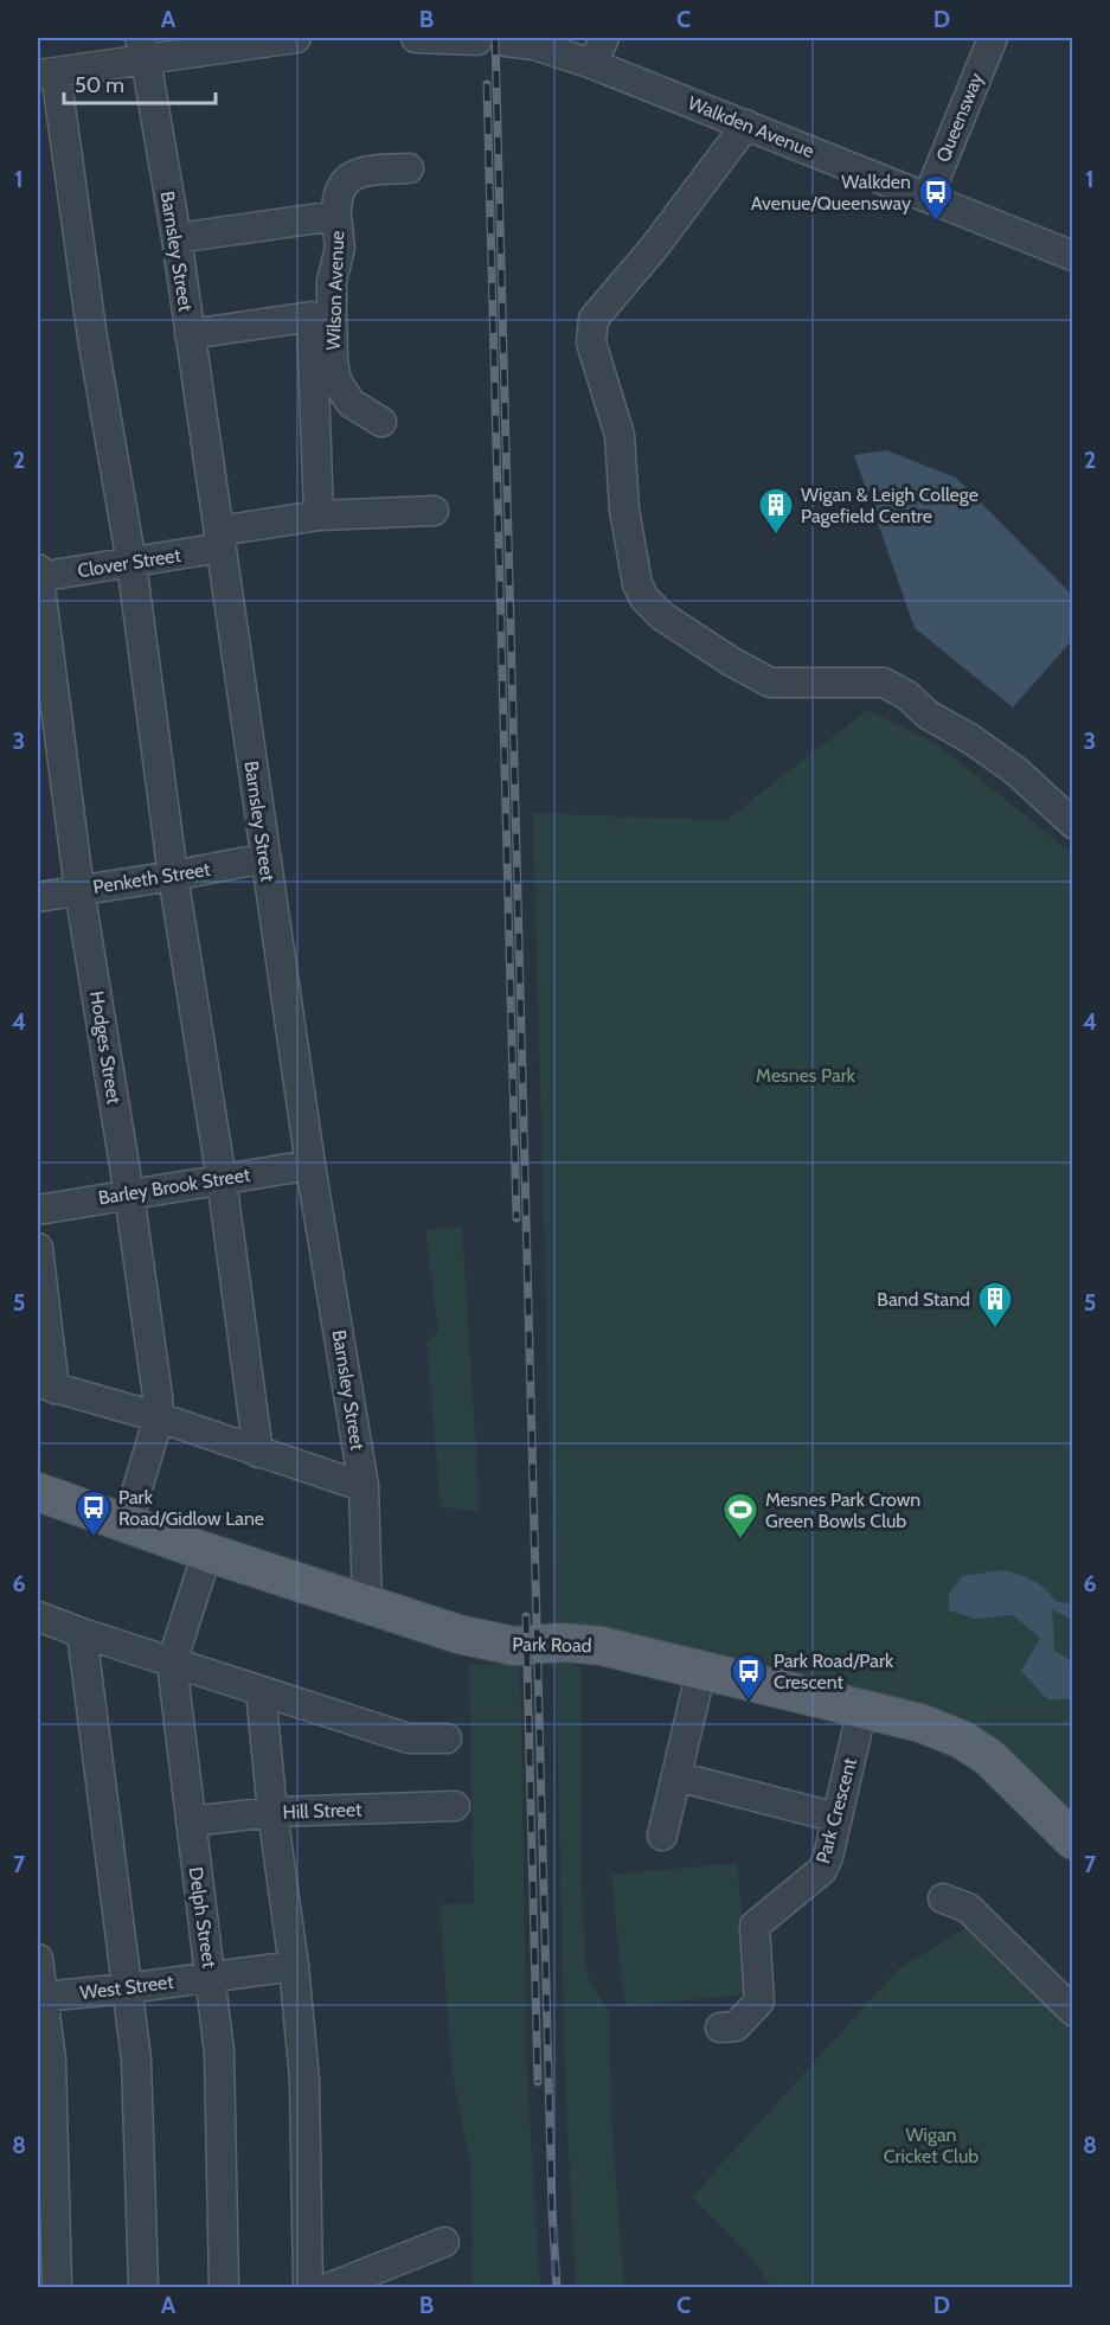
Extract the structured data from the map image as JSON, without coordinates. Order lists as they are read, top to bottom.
{
  "streets": {
    "main road": ["Park Road"],
    "street": [
      "Queensway",
      "Walkden Avenue",
      "Barnsley Street",
      "Wilson Avenue",
      "Clover Street",
      "Penketh Street",
      "Hodges Street",
      "Barley Brook Street",
      "Hill Street",
      "Park Crescent",
      "Delph Street",
      "West Street"
    ]
  },
  "crossings": [
    ["Queensway", "Walkden Avenue"],
    ["Barnsley Street", "Wilson Avenue"],
    ["Barnsley Street", "Clover Street"],
    ["Barnsley Street", "Penketh Street"],
    ["Barnsley Street", "Barley Brook Street"],
    ["Barnsley Street", "Park Road"],
    ["Clover Street", "Hodges Street"],
    ["Penketh Street", "Hodges Street"],
    ["Hodges Street", "Barley Brook Street"],
    ["Hodges Street", "Park Road"],
    ["Park Road", "Park Crescent"],
    ["Park Road", "Delph Street"],
    ["Hill Street", "Delph Street"],
    ["Delph Street", "West Street"]
  ],
  "parks": ["Mesnes Park", "Wigan Cricket Club"],
  "places": {
    "bus stop": ["Walkden Avenue/Queensway", "Park Road/Gidlow Lane", "Park Road/Park Crescent"],
    "building": ["Wigan & Leigh College Pagefield Centre", "Band Stand"],
    "sports": ["Mesnes Park Crown Green Bowls Club"]
  },
  "scale_bar": "50 m",
  "grid": {
    "columns": [
      "A",
      "B",
      "C",
      "D"
    ],
    "rows": [
      "1",
      "2",
      "3",
      "4",
      "5",
      "6",
      "7",
      "8"
    ]
  }
}
